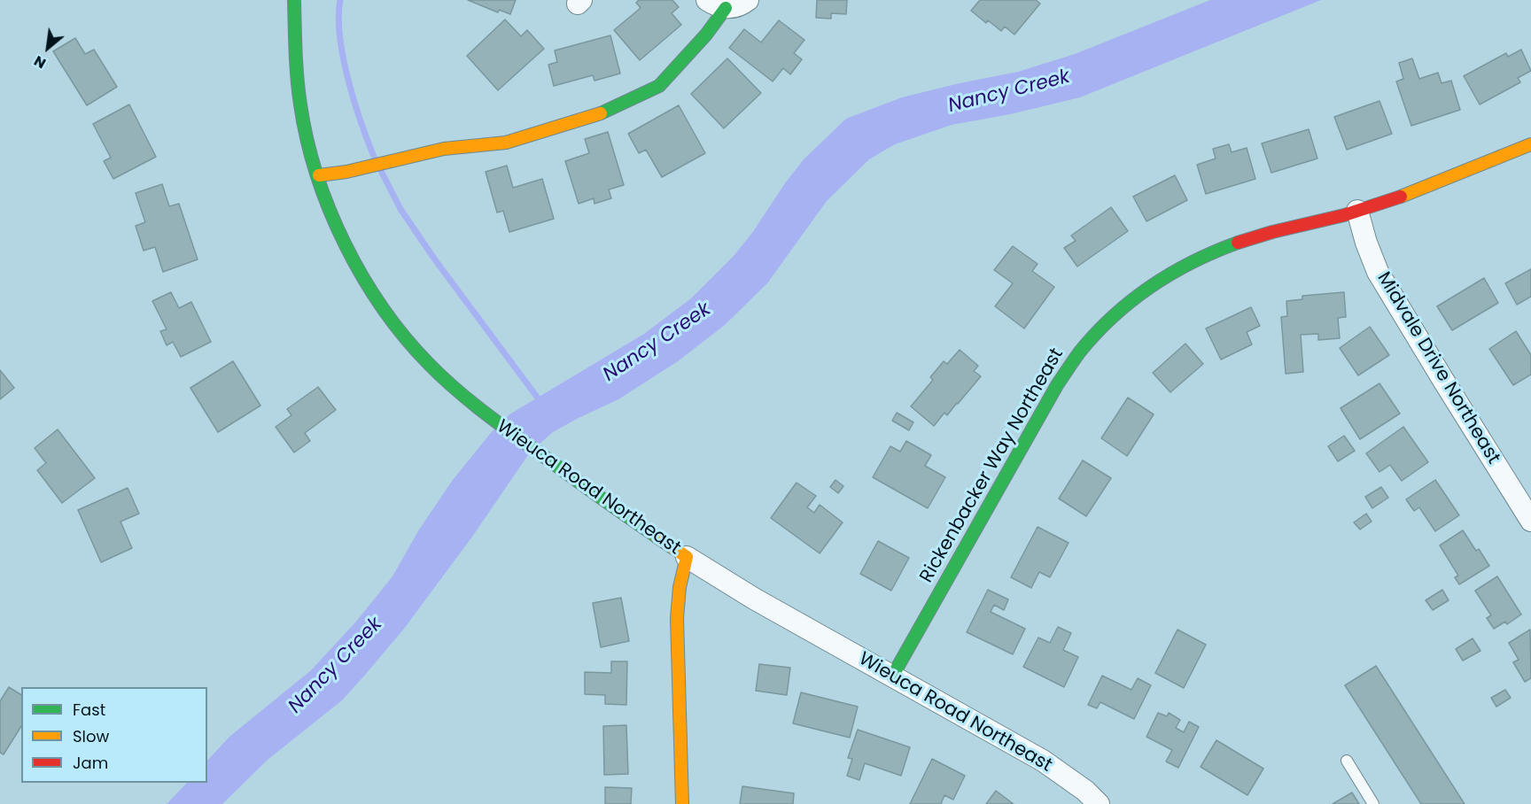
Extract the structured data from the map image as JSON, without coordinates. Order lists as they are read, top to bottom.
{
  "streets": {
    "street": ["Midvale Drive Northeast", "Rickenbacker Way Northeast", "Wieuca Road Northeast"]
  },
  "crossings": [
    ["Midvale Drive Northeast", "Rickenbacker Way Northeast"],
    ["Rickenbacker Way Northeast", "Wieuca Road Northeast"]
  ],
  "water": ["Nancy Creek"],
  "legend": ["Fast", "Slow", "Jam"],
  "north": "bottom left"
}
